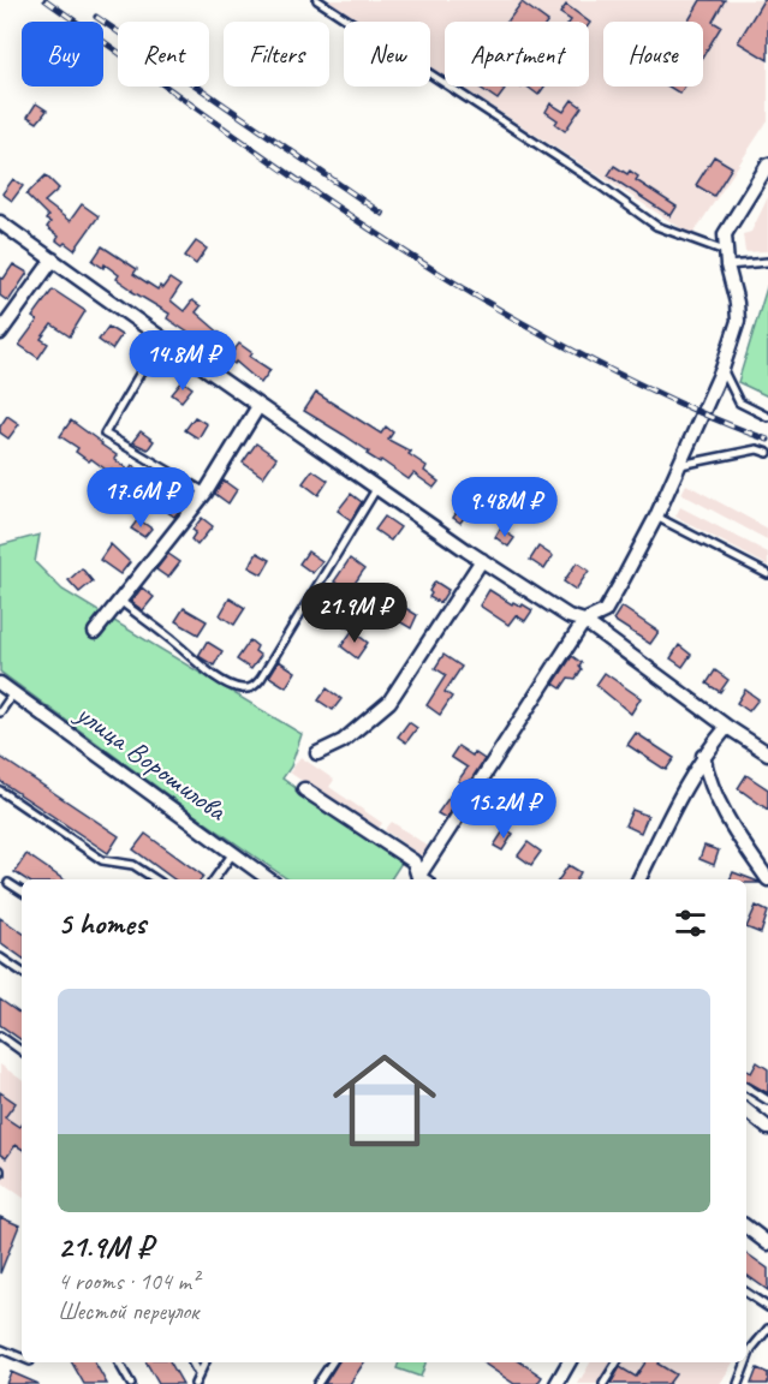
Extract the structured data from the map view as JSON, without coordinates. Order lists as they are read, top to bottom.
{
  "streets": {
    "street": ["улица Ворошилова"]
  },
  "page": {
    "chip": [
      "Buy",
      "Rent",
      "Filters",
      "New",
      "Apartment",
      "House"
    ],
    "price": [
      "14.8M ₽",
      "17.6M ₽",
      "9.48M ₽",
      "21.9M ₽",
      "15.2M ₽"
    ],
    "heading": "5 homes",
    "list": [
      {
        "name": "21.9M ₽",
        "note": "4 rooms · 104 m² · Шестой переулок"
      }
    ]
  }
}
